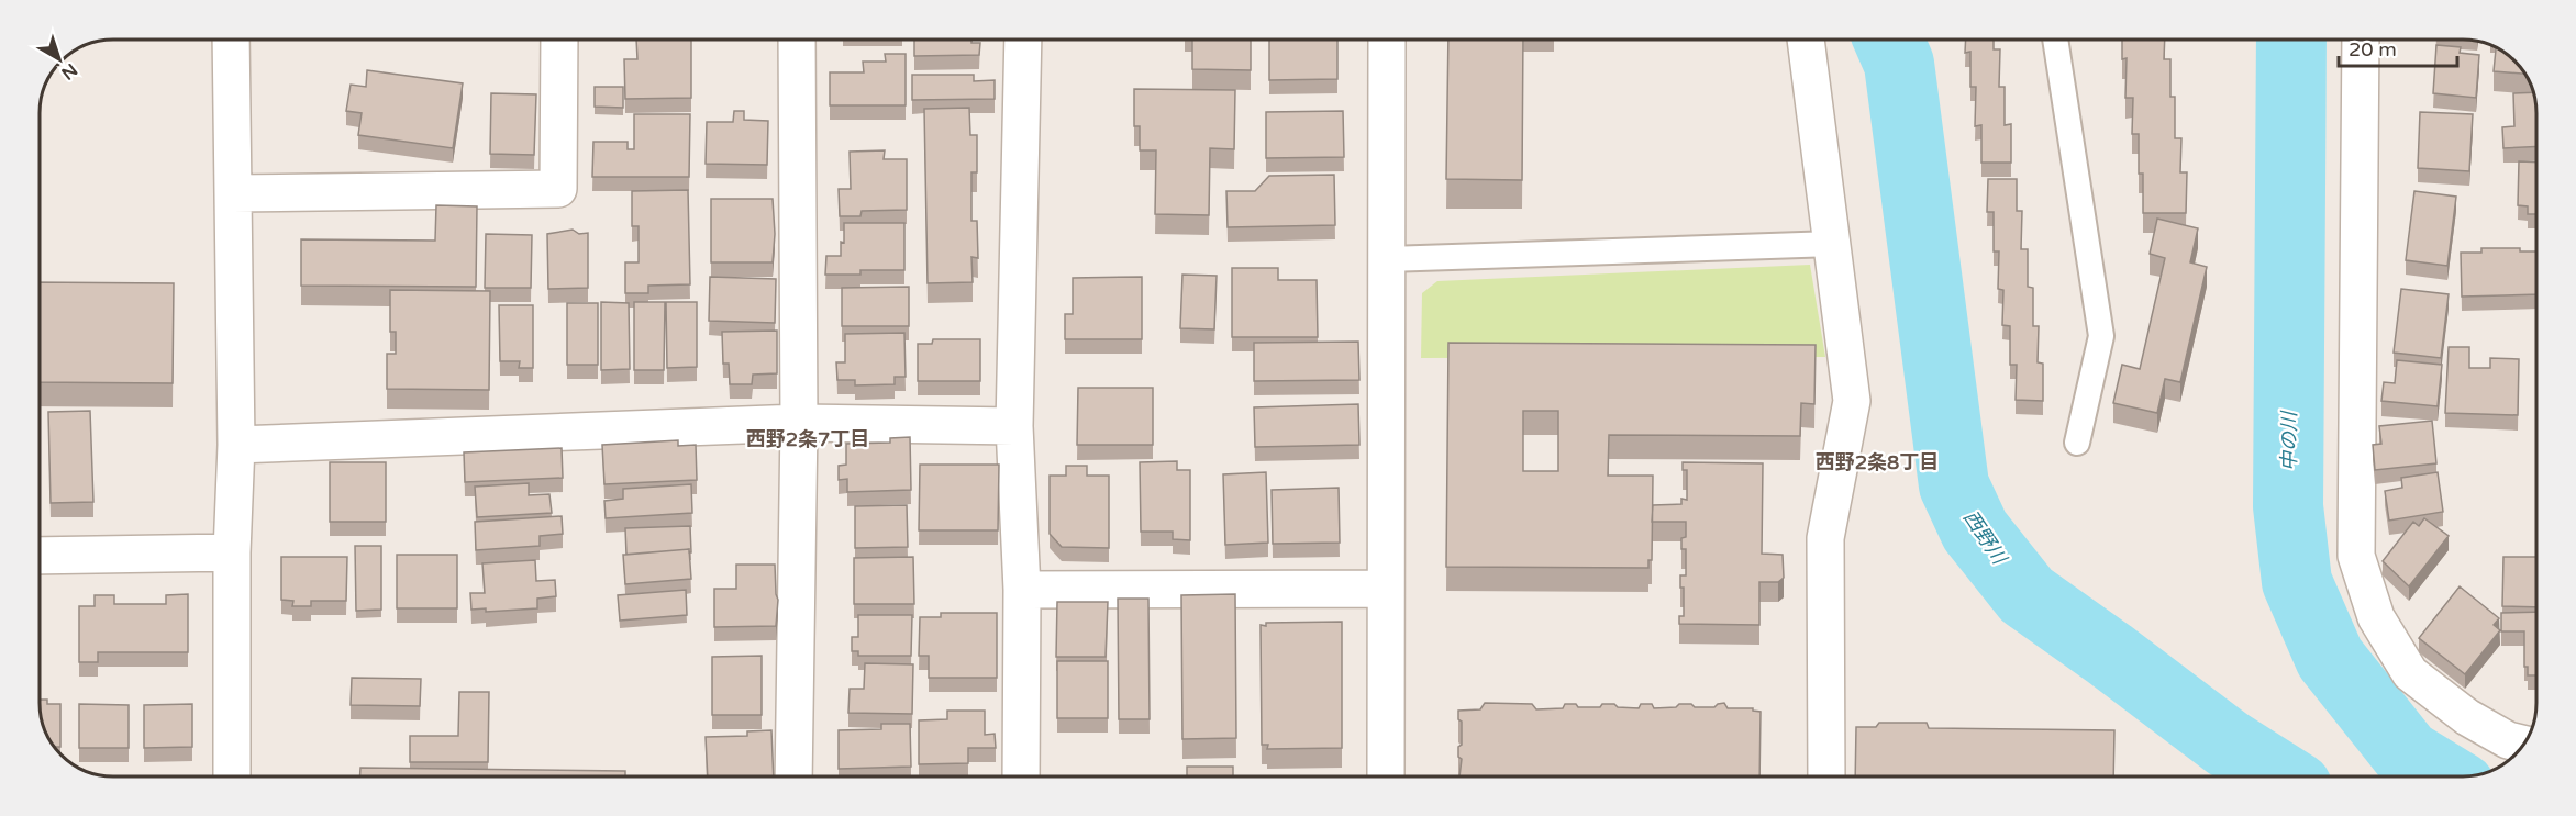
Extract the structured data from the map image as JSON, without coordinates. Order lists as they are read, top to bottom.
{
  "districts": ["西野2条7丁目", "西野2条8丁目"],
  "water": ["中の川", "西野川"],
  "scale_bar": "20 m",
  "north": "bottom right"
}
